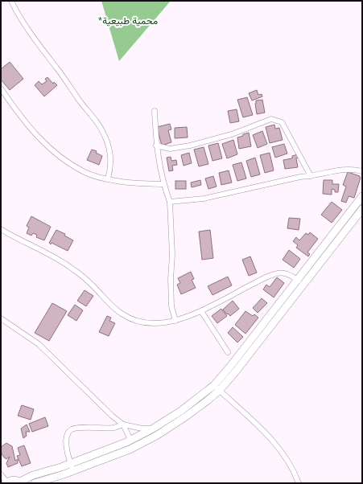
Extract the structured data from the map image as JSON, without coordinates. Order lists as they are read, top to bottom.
{
  "parks": ["*محمية طبيعية"]
}
